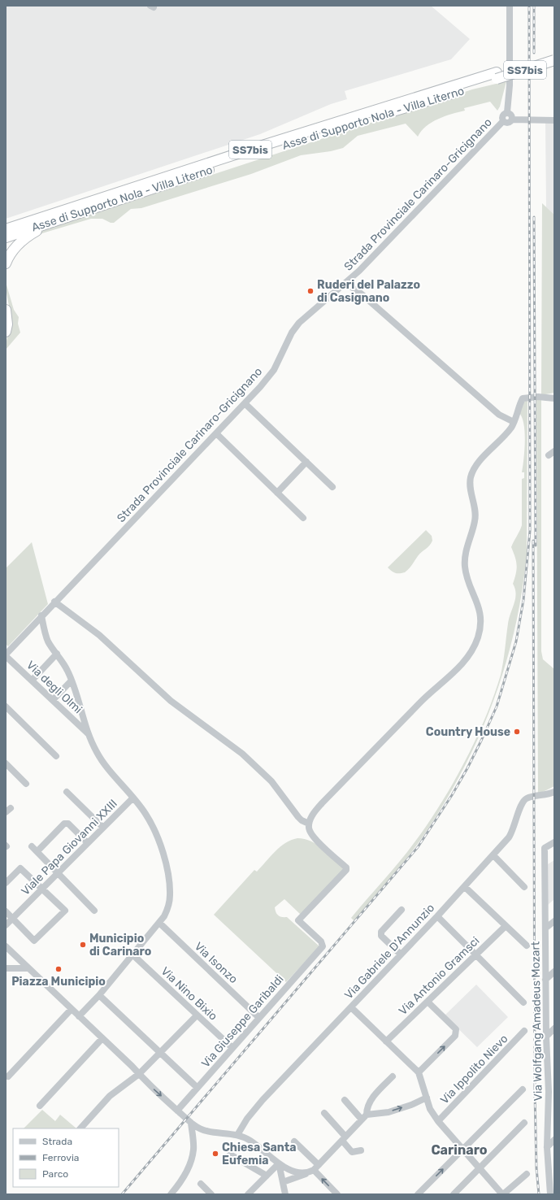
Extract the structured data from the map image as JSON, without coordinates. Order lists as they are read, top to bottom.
{
  "streets": {
    "highway": ["SS7bis", "Asse di Supporto Nola - Villa Literno"],
    "street": [
      "Strada Provinciale Carinaro-Gricignano",
      "Via degli Olmi",
      "Viale Papa Giovanni XXIII",
      "Via Gabriele D'Annunzio",
      "Via Isonzo",
      "Via Antonio Gramsci",
      "Via Nino Bixio",
      "Via Giuseppe Garibaldi",
      "Via Wolfgang Amadeus Mozart",
      "Via Ippolito Nievo"
    ]
  },
  "crossings": [
    ["Strada Provinciale Carinaro-Gricignano", "Via degli Olmi"],
    ["Via Isonzo", "Via Giuseppe Garibaldi"],
    ["Via Nino Bixio", "Via Giuseppe Garibaldi"]
  ],
  "districts": ["Carinaro"],
  "places": [
    "Ruderi del Palazzo di Casignano",
    "Country House",
    "Municipio di Carinaro",
    "Piazza Municipio",
    "Chiesa Santa Eufemia"
  ],
  "legend": ["Strada", "Ferrovia", "Parco"]
}
